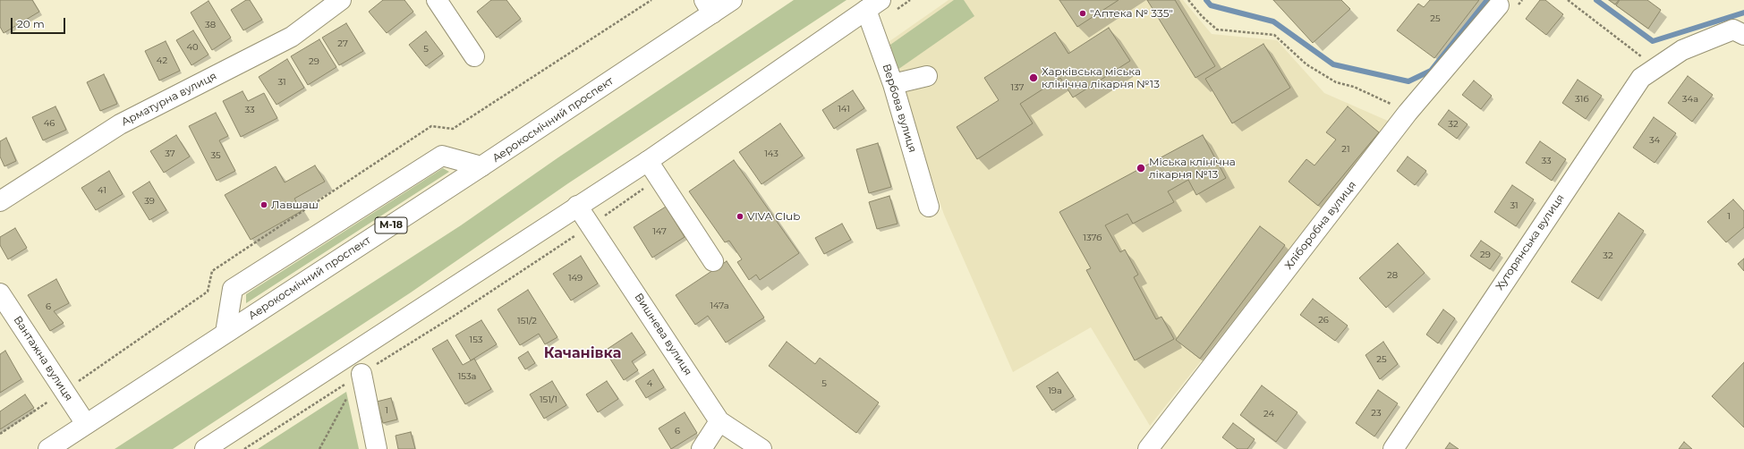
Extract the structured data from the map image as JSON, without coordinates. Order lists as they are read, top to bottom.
{
  "streets": {
    "street": [
      "Арматурна вулиця",
      "Вербова вулиця",
      "Аерокосмічний проспект",
      "М-18",
      "Хліборобна вулиця",
      "Хуторянська вулиця",
      "Вишнева вулиця",
      "Вантажна вулиця"
    ]
  },
  "crossings": [
    ["Аерокосмічний проспект", "Вантажна вулиця"]
  ],
  "districts": ["Качанівка"],
  "places": [
    "\"Аптека № 335\"",
    "Харківська міська клінічна лікарня №13",
    "Міська клінічна лікарня №13",
    "Лавшаш",
    "VIVA Club"
  ],
  "house_numbers": [
    "25",
    "38",
    "27",
    "40",
    "5",
    "42",
    "29",
    "31",
    "137",
    "31б",
    "34а",
    "141",
    "33",
    "46",
    "32",
    "34",
    "21",
    "37",
    "143",
    "35",
    "33",
    "41",
    "39",
    "31",
    "1",
    "147",
    "137б",
    "29",
    "32",
    "28",
    "149",
    "147а",
    "6",
    "26",
    "151/2",
    "153",
    "25",
    "153а",
    "4",
    "5",
    "19а",
    "151/1",
    "1",
    "23",
    "24",
    "6"
  ],
  "scale_bar": "20 m"
}
